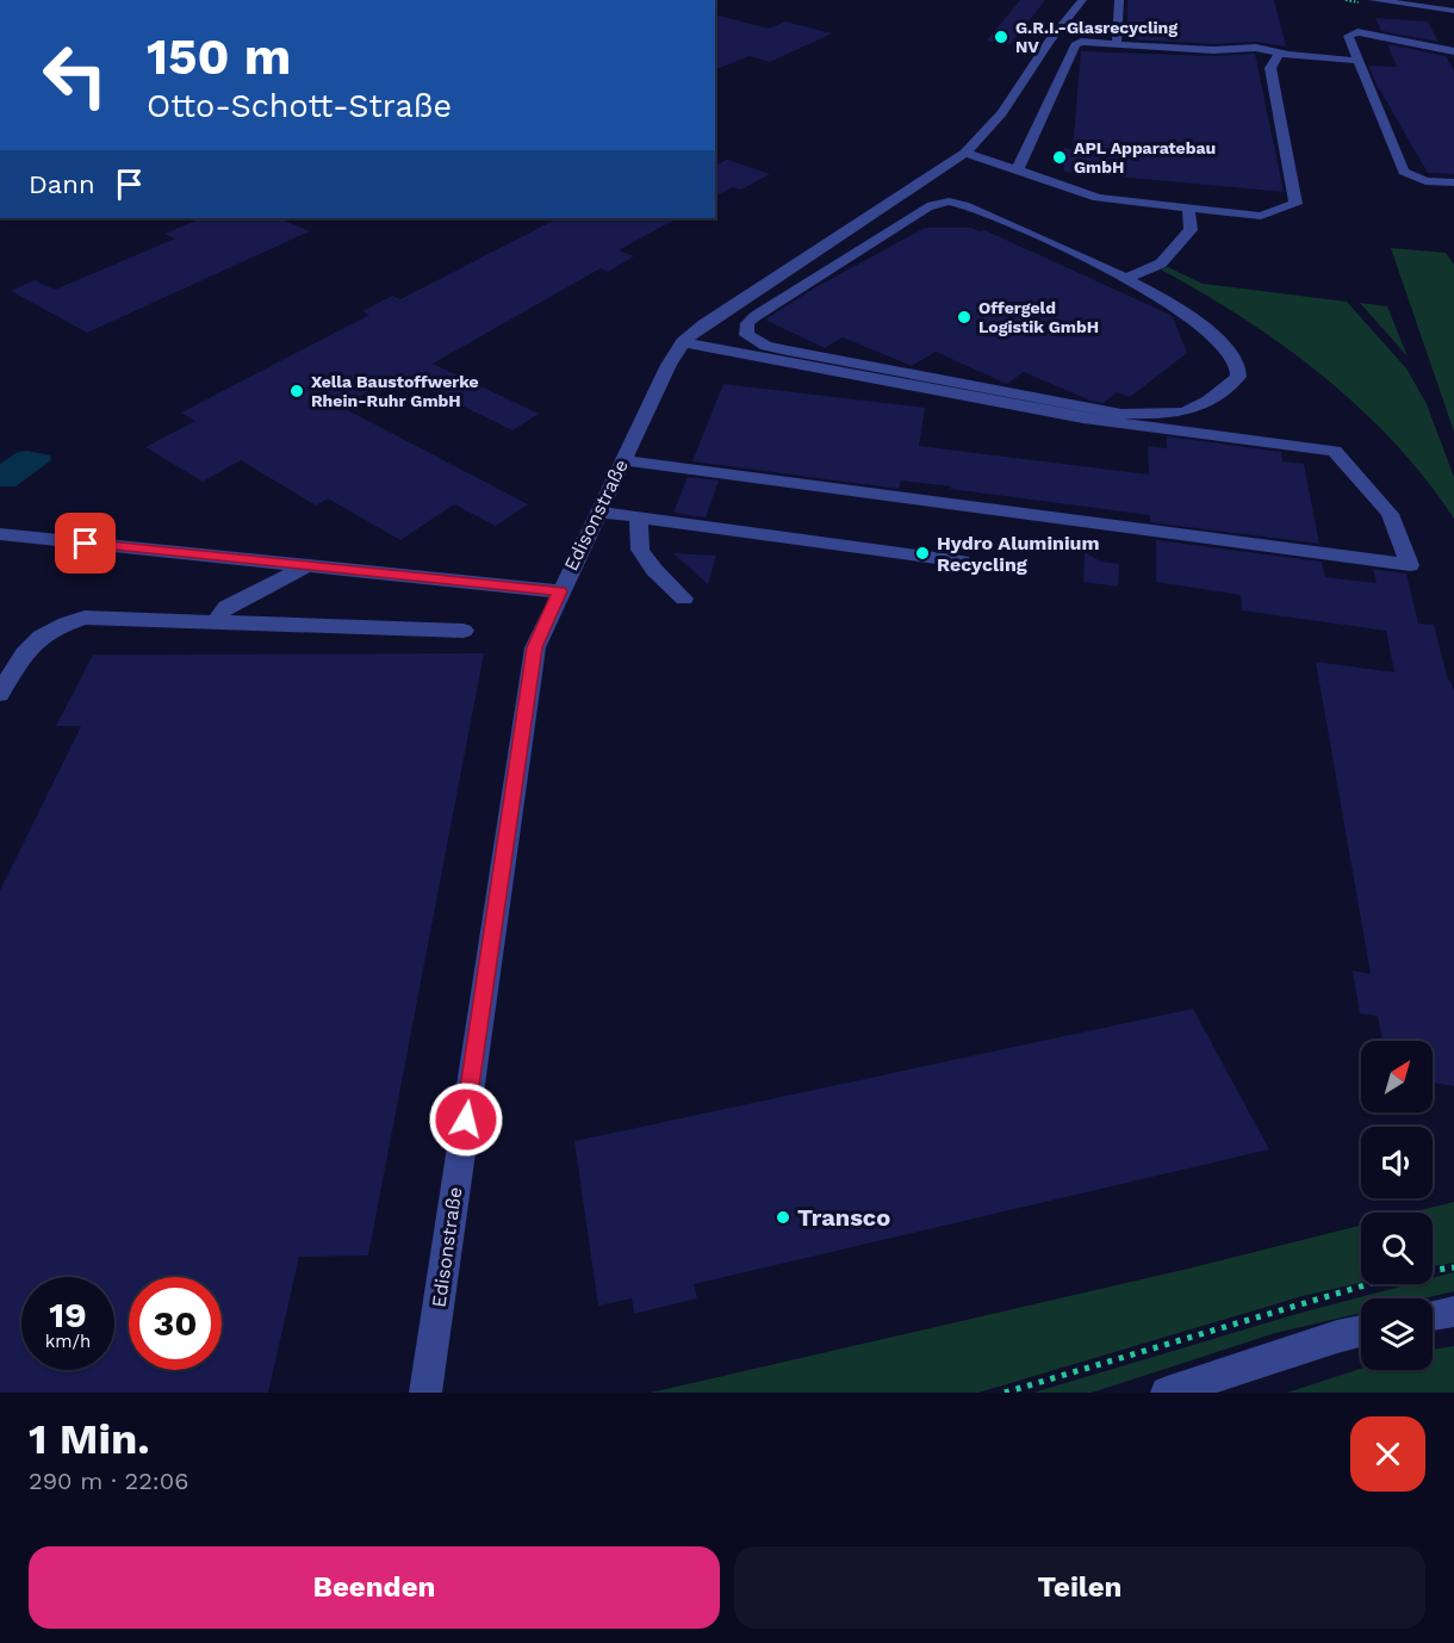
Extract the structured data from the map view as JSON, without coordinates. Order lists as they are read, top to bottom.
{
  "streets": {
    "street": ["Edisonstraße"]
  },
  "places": [
    "G.R.I.-Glasrecycling NV",
    "APL Apparatebau GmbH",
    "Offergeld Logistik GmbH",
    "Xella Baustoffwerke Rhein-Ruhr GmbH",
    "Hydro Aluminium Recycling",
    "Transco"
  ],
  "north": "top right",
  "page": {
    "turn": ["150 m", "Otto-Schott-Straße"],
    "then": "Dann",
    "speed": "19 km/h",
    "limit": "30",
    "heading": ["1 Min.", "290 m · 22:06"],
    "buttons": ["Beenden", "Teilen"]
  }
}
